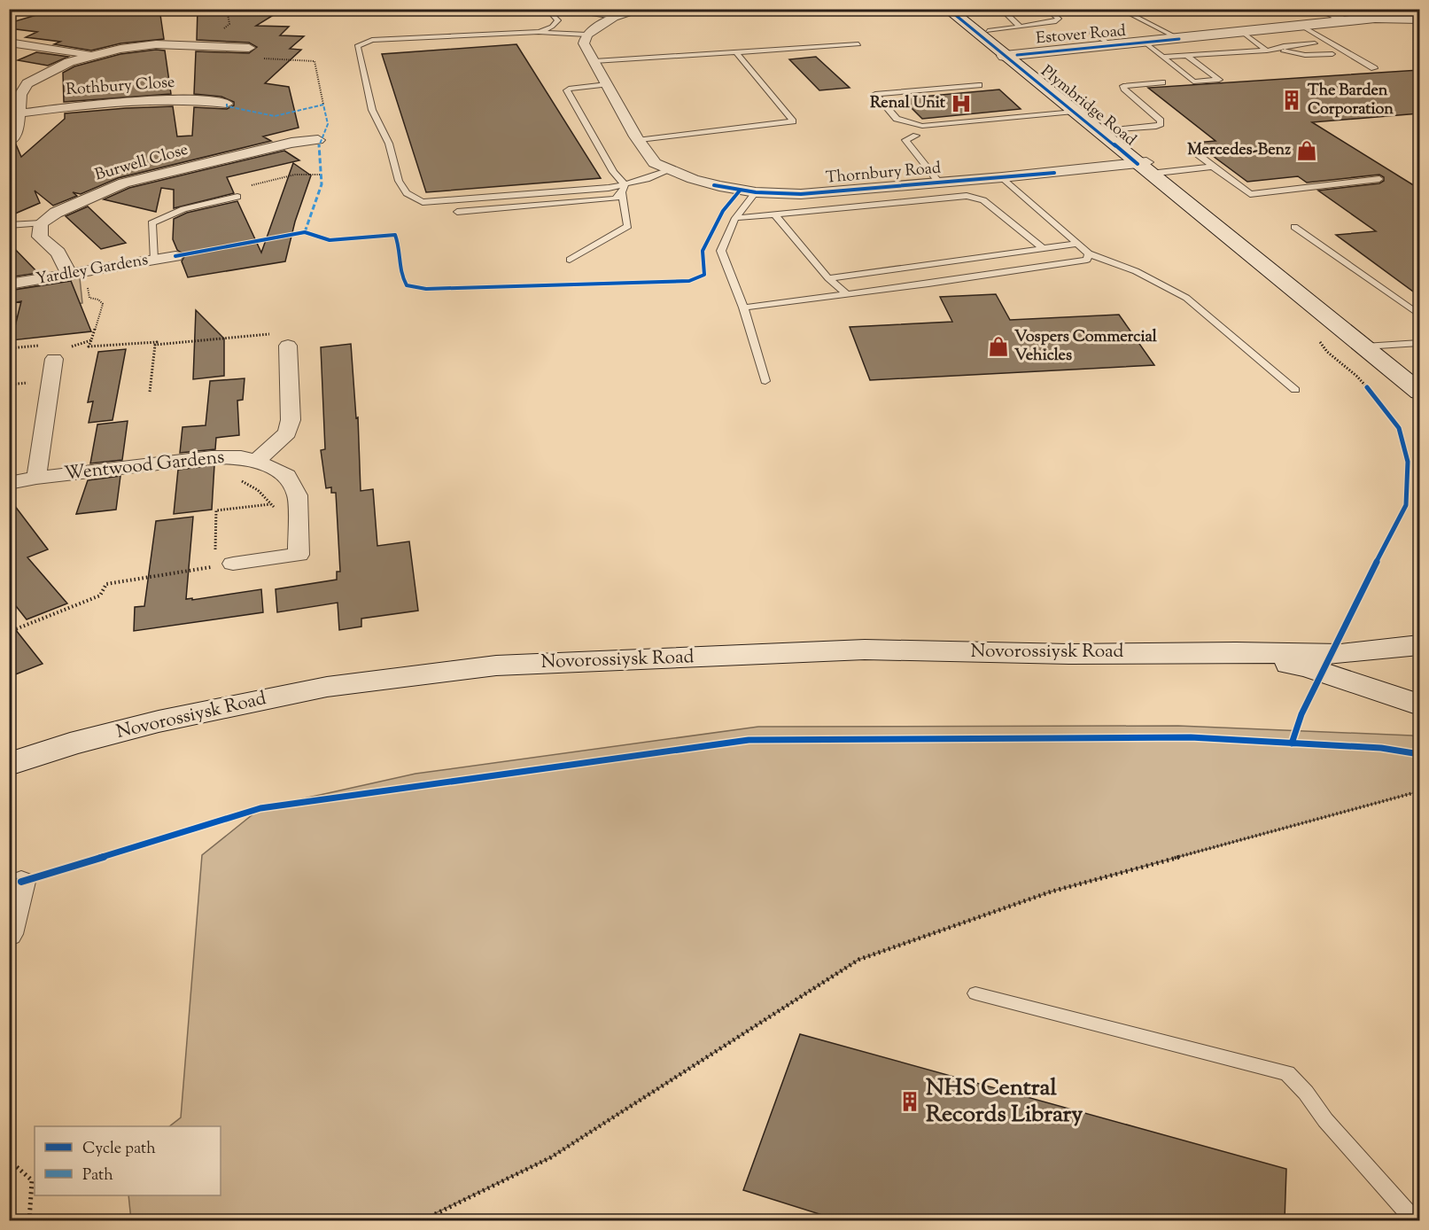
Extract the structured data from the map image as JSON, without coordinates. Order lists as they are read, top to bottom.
{
  "streets": {
    "main road": ["Estover Road", "Plymbridge Road", "Novorossiysk Road"],
    "street": [
      "Rothbury Close",
      "Burwell Close",
      "Thornbury Road",
      "Yardley Gardens",
      "Wentwood Gardens"
    ]
  },
  "crossings": [
    ["Estover Road", "Plymbridge Road"],
    ["Plymbridge Road", "Thornbury Road"]
  ],
  "places": {
    "building": ["The Barden Corporation", "NHS Central Records Library"],
    "hospital": ["Renal Unit"],
    "shop": ["Mercedes-Benz", "Vospers Commercial Vehicles"]
  },
  "legend": ["Cycle path", "Path"]
}
